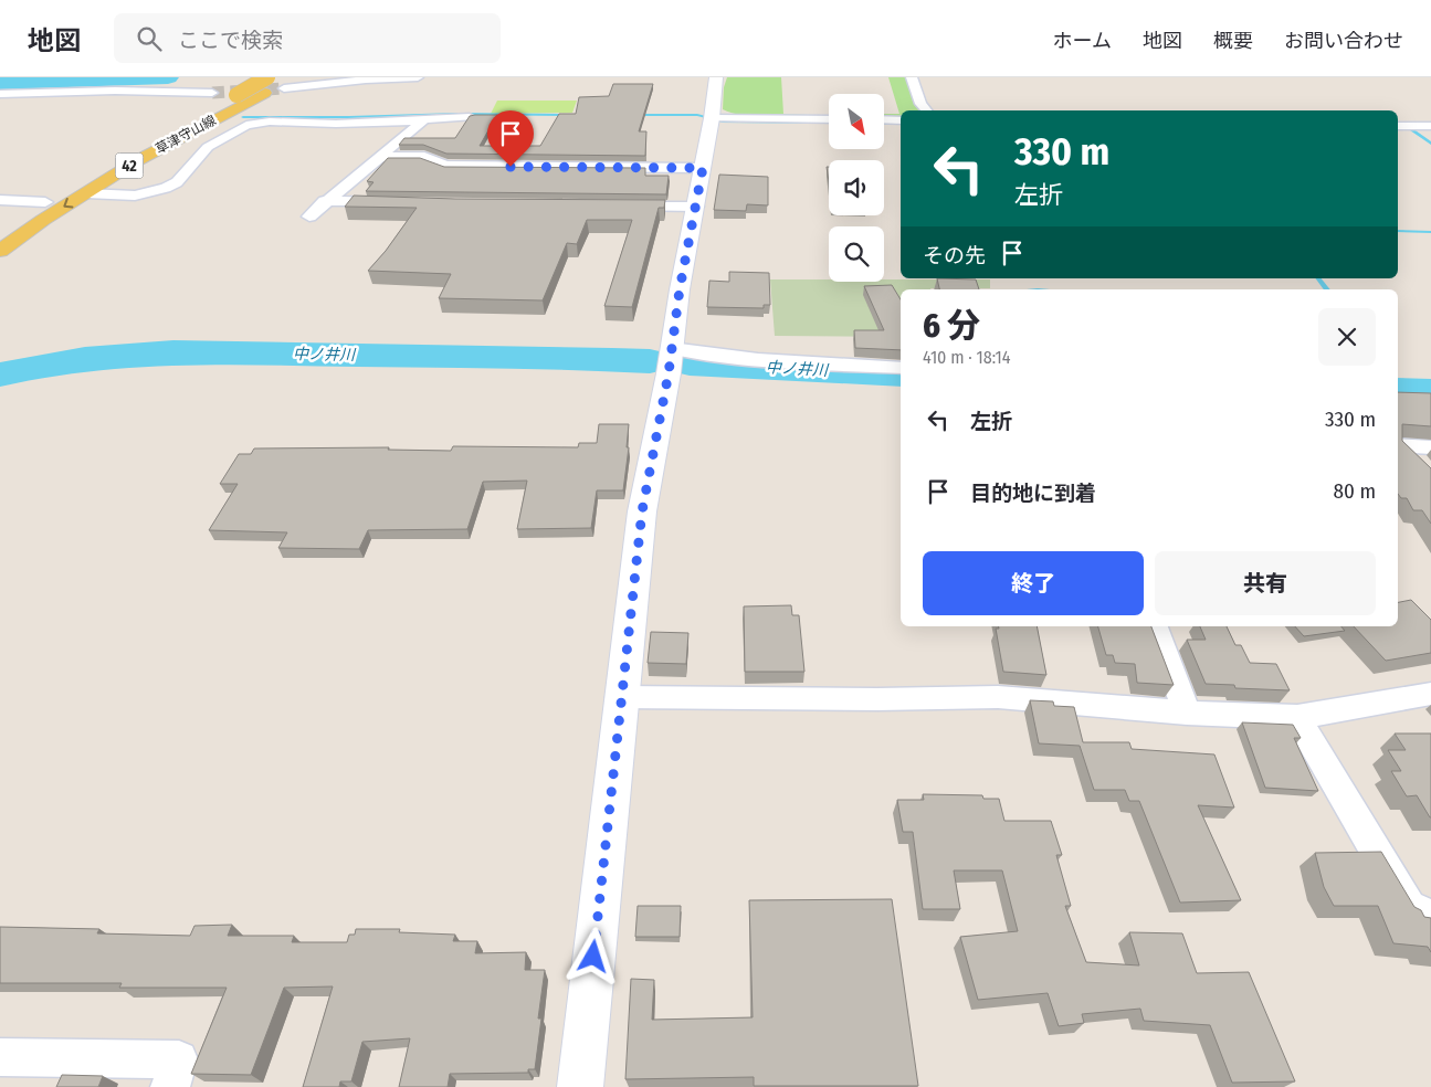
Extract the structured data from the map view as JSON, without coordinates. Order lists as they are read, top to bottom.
{
  "streets": {
    "main road": ["草津守山線", "42"]
  },
  "water": ["中ノ井川"],
  "north": "bottom right",
  "page": {
    "header": "地図",
    "search": "ここで検索",
    "nav": [
      "ホーム",
      "地図",
      "概要",
      "お問い合わせ"
    ],
    "turn": ["330 m", "左折"],
    "then": "その先",
    "heading": ["6 分", "410 m · 18:14"],
    "list": [
      {
        "name": "左折",
        "value": "330 m"
      },
      {
        "name": "目的地に到着",
        "value": "80 m"
      }
    ],
    "buttons": ["終了", "共有"]
  }
}
